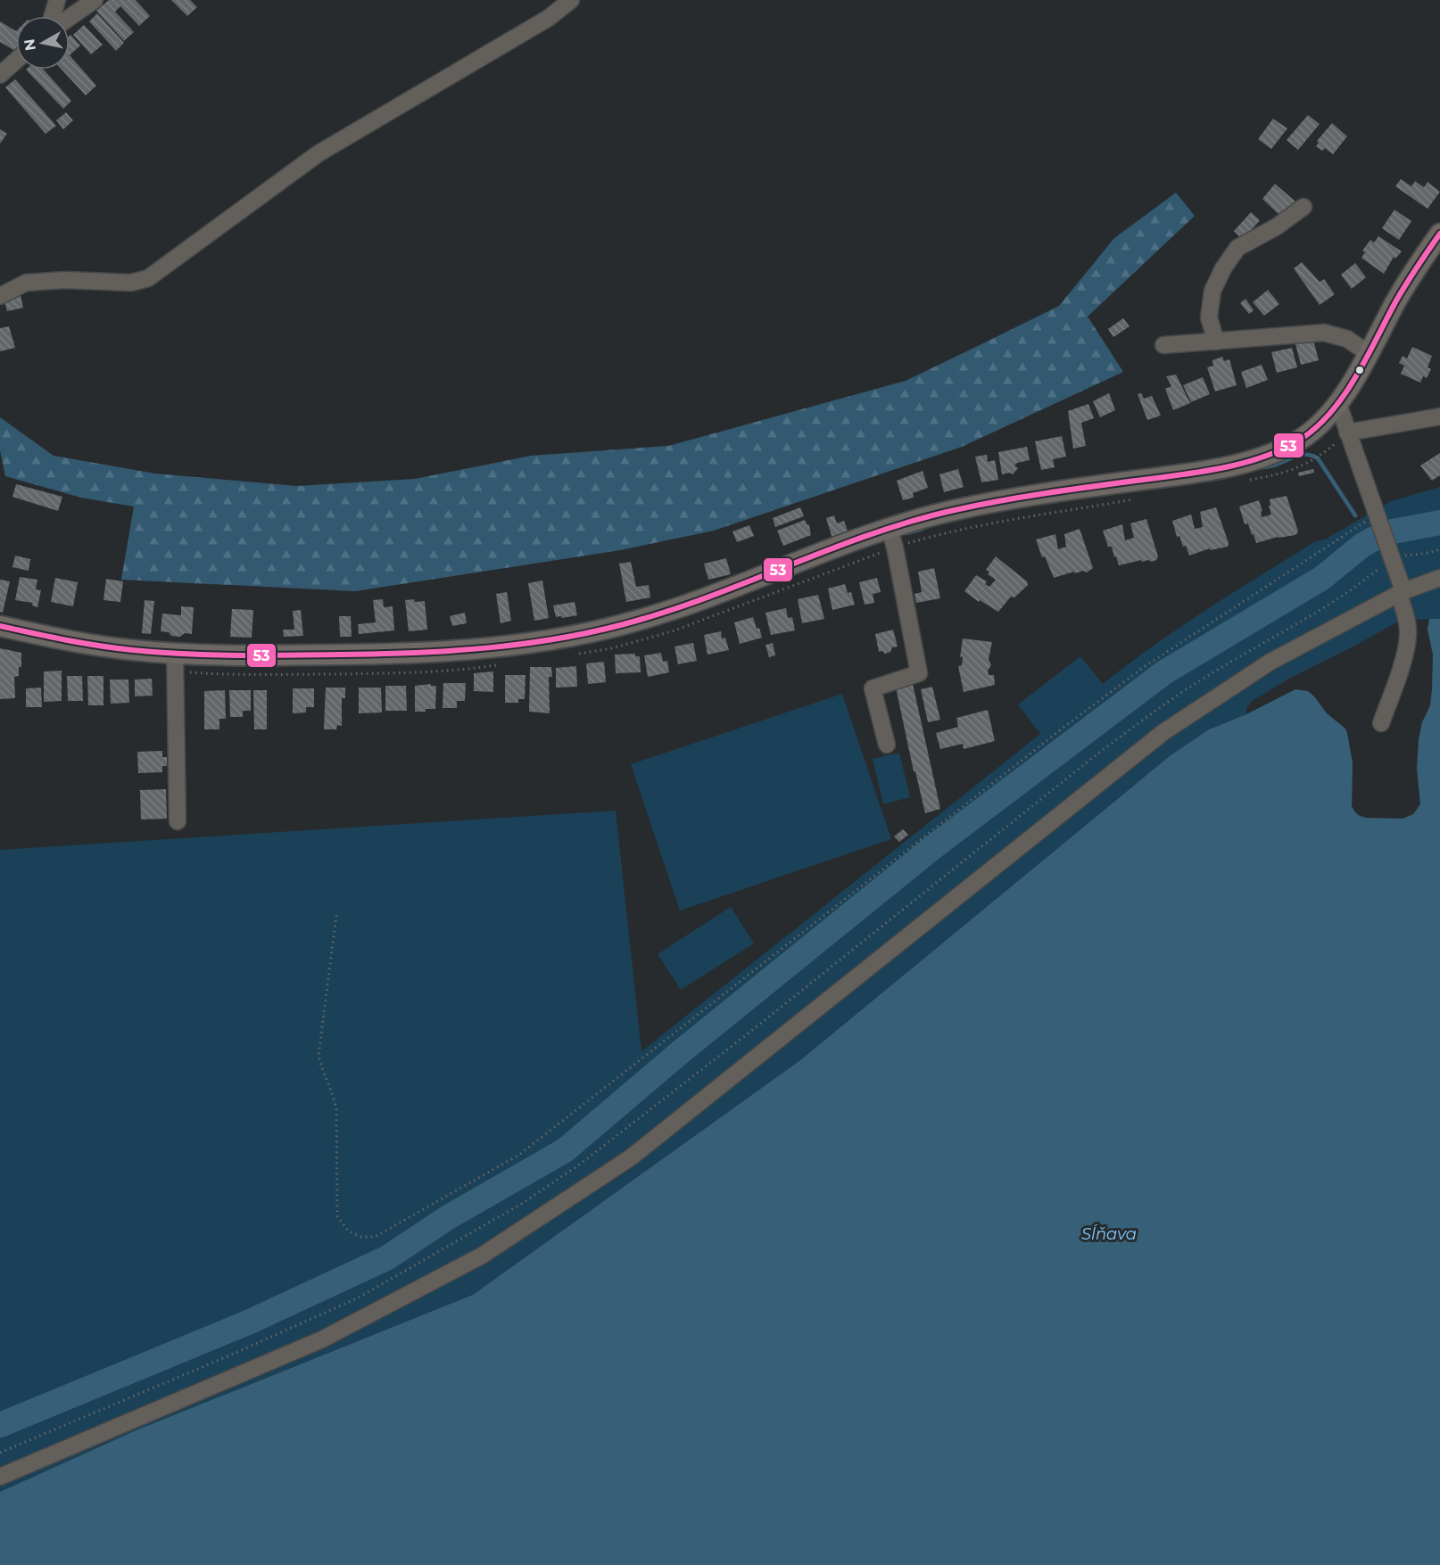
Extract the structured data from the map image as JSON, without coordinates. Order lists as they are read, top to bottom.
{
  "water": ["Sĺňava"],
  "lines": ["transit line 53"],
  "north": "left"
}
